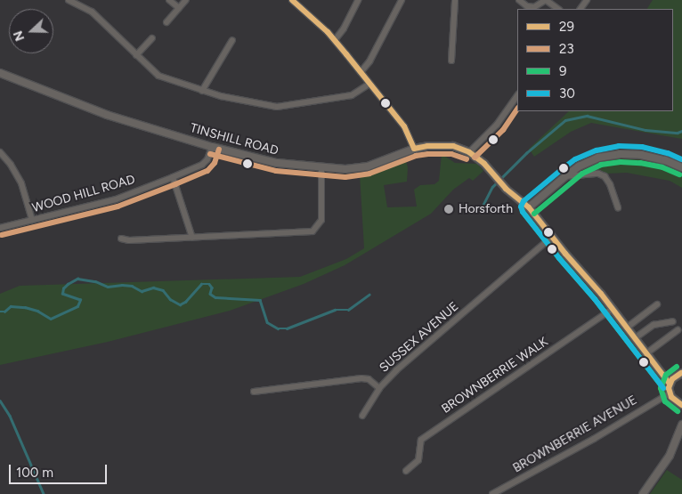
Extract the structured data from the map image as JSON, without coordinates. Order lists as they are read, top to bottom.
{
  "streets": {
    "street": [
      "TINSHILL ROAD",
      "WOOD HILL ROAD",
      "SUSSEX AVENUE",
      "BROWNBERRIE WALK",
      "BROWNBERRIE AVENUE"
    ]
  },
  "crossings": [
    ["TINSHILL ROAD", "WOOD HILL ROAD"]
  ],
  "places": ["Horsforth"],
  "lines": [
    "transit line 29",
    "transit line 23",
    "transit line 30",
    "transit line 9"
  ],
  "legend": [
    "29",
    "23",
    "9",
    "30"
  ],
  "scale_bar": "100 m",
  "north": "left"
}
